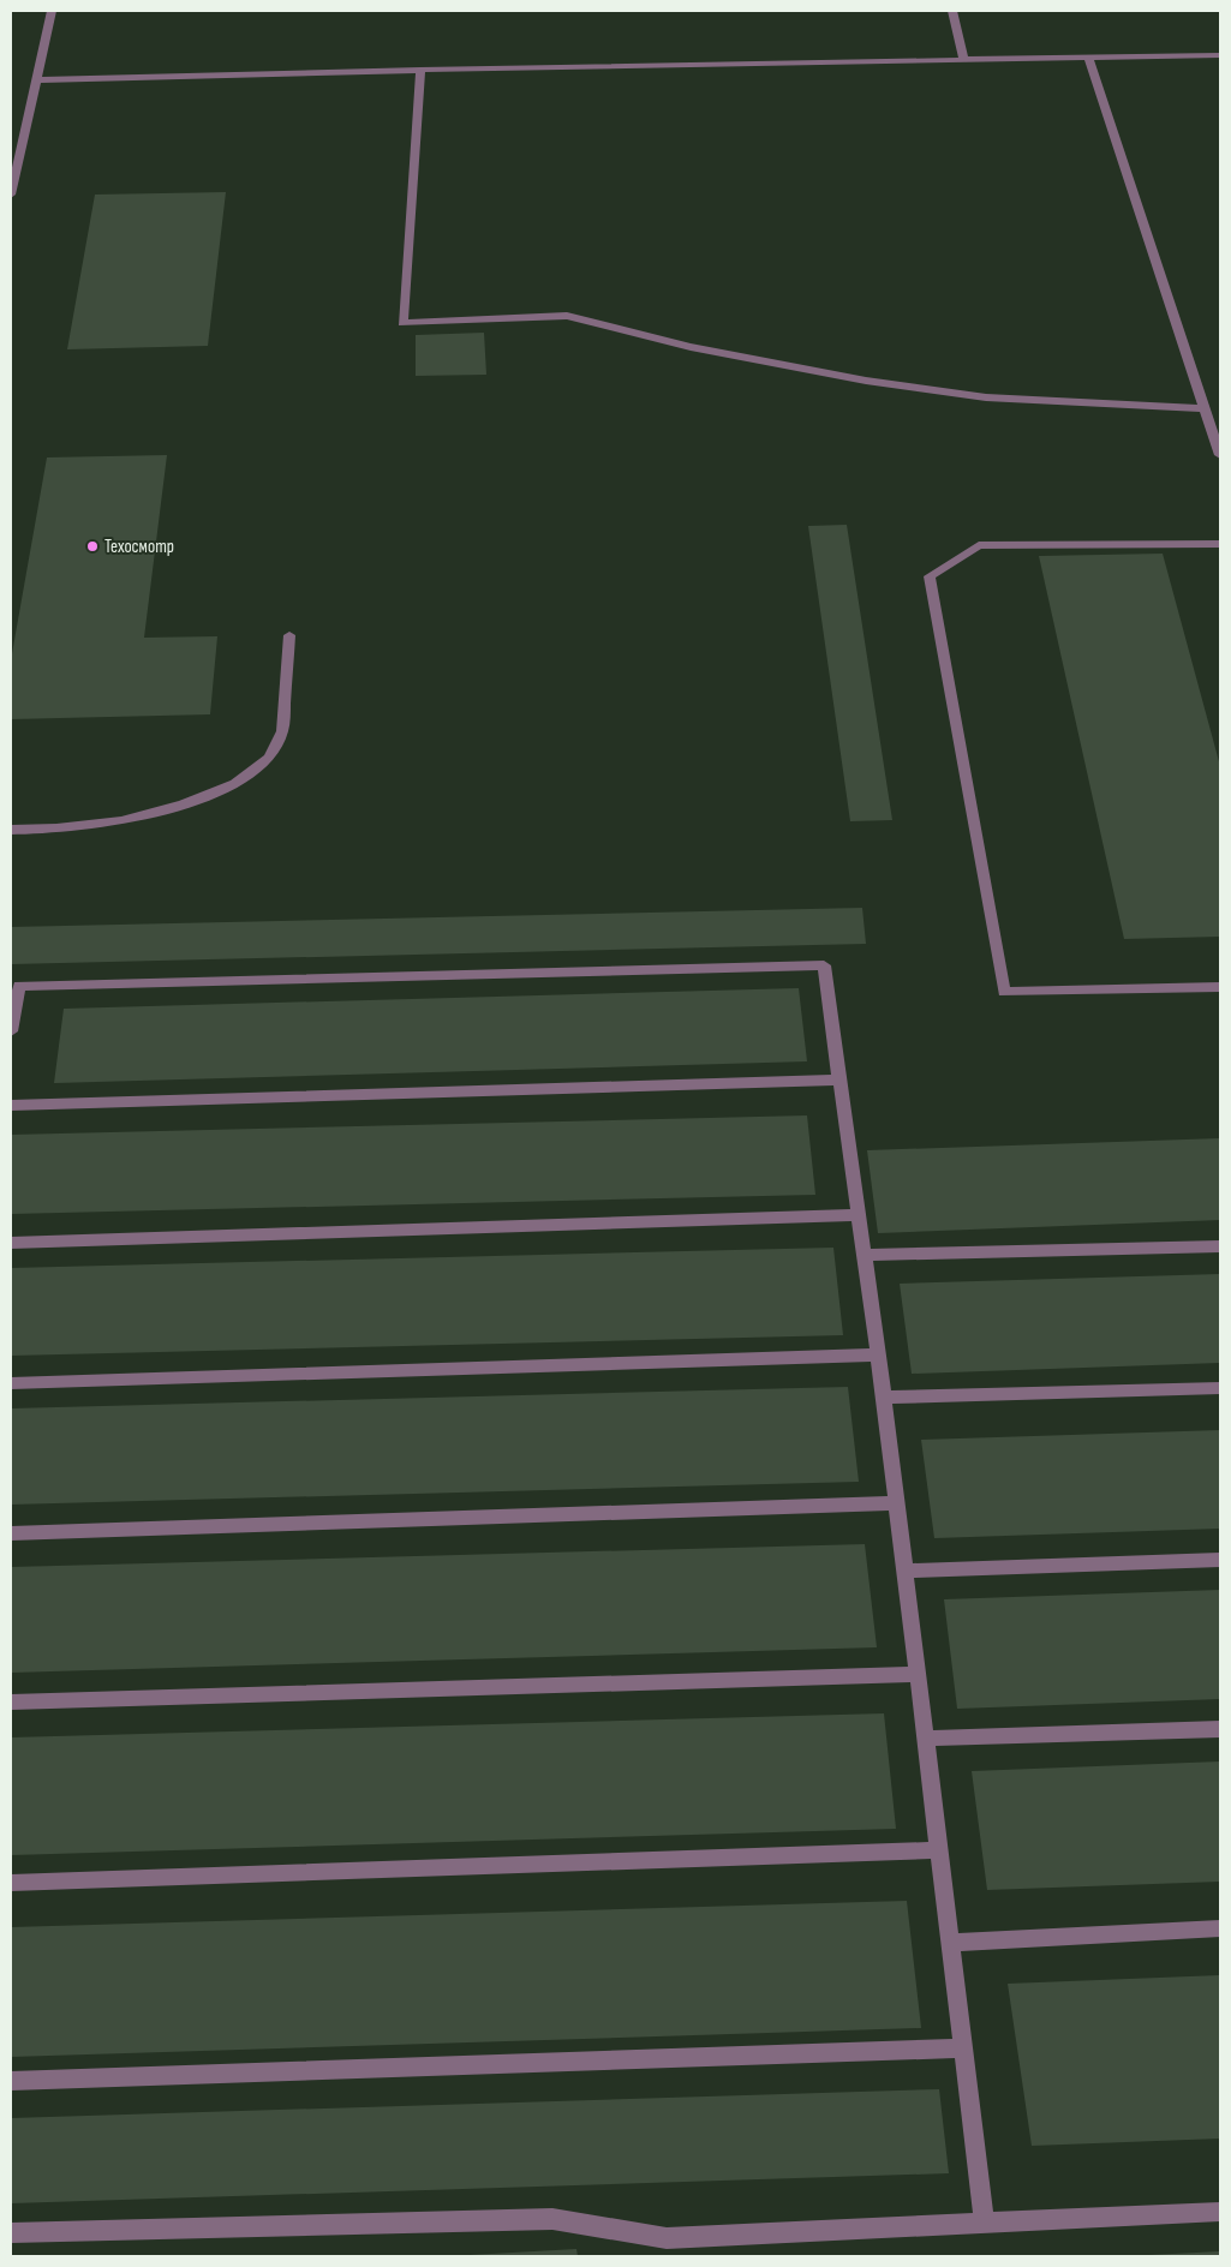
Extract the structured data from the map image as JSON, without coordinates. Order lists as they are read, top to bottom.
{
  "places": ["Техосмотр"]
}
